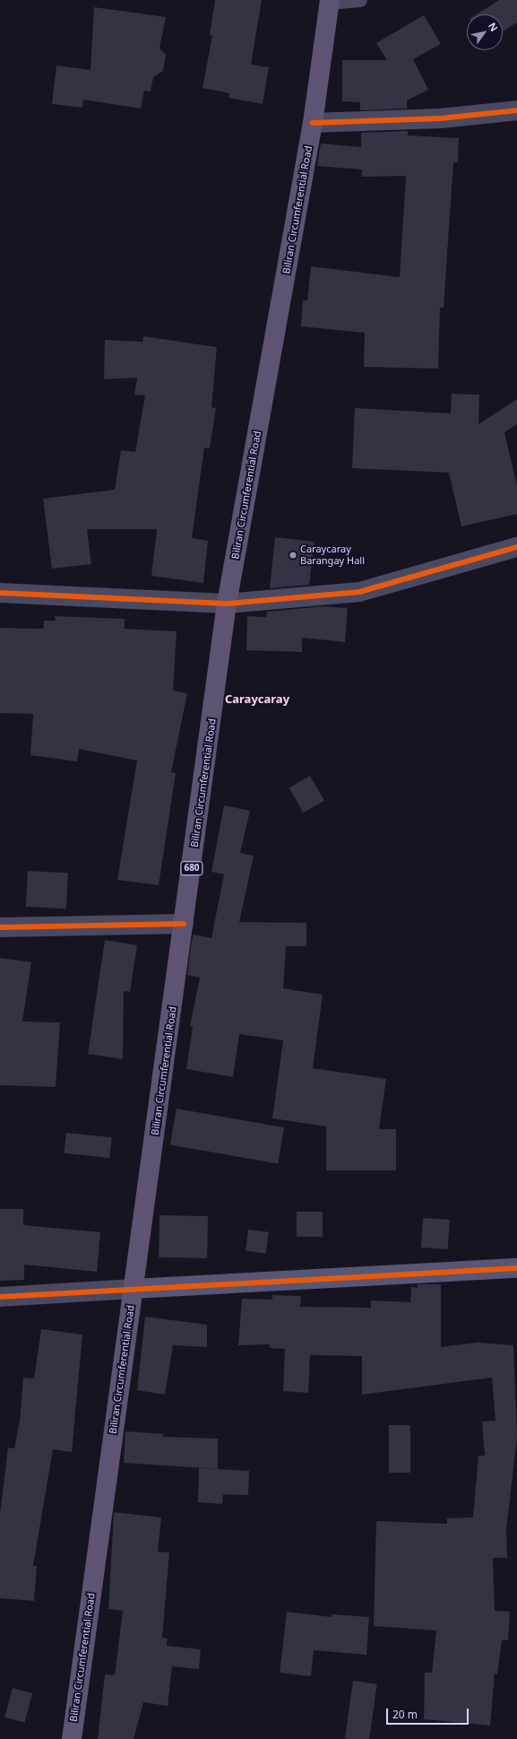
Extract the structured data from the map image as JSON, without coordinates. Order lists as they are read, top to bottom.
{
  "streets": {
    "main road": ["Biliran Circumferential Road", "680"]
  },
  "districts": ["Caraycaray"],
  "places": ["Caraycaray Barangay Hall"],
  "scale_bar": "20 m",
  "north": "top right"
}
